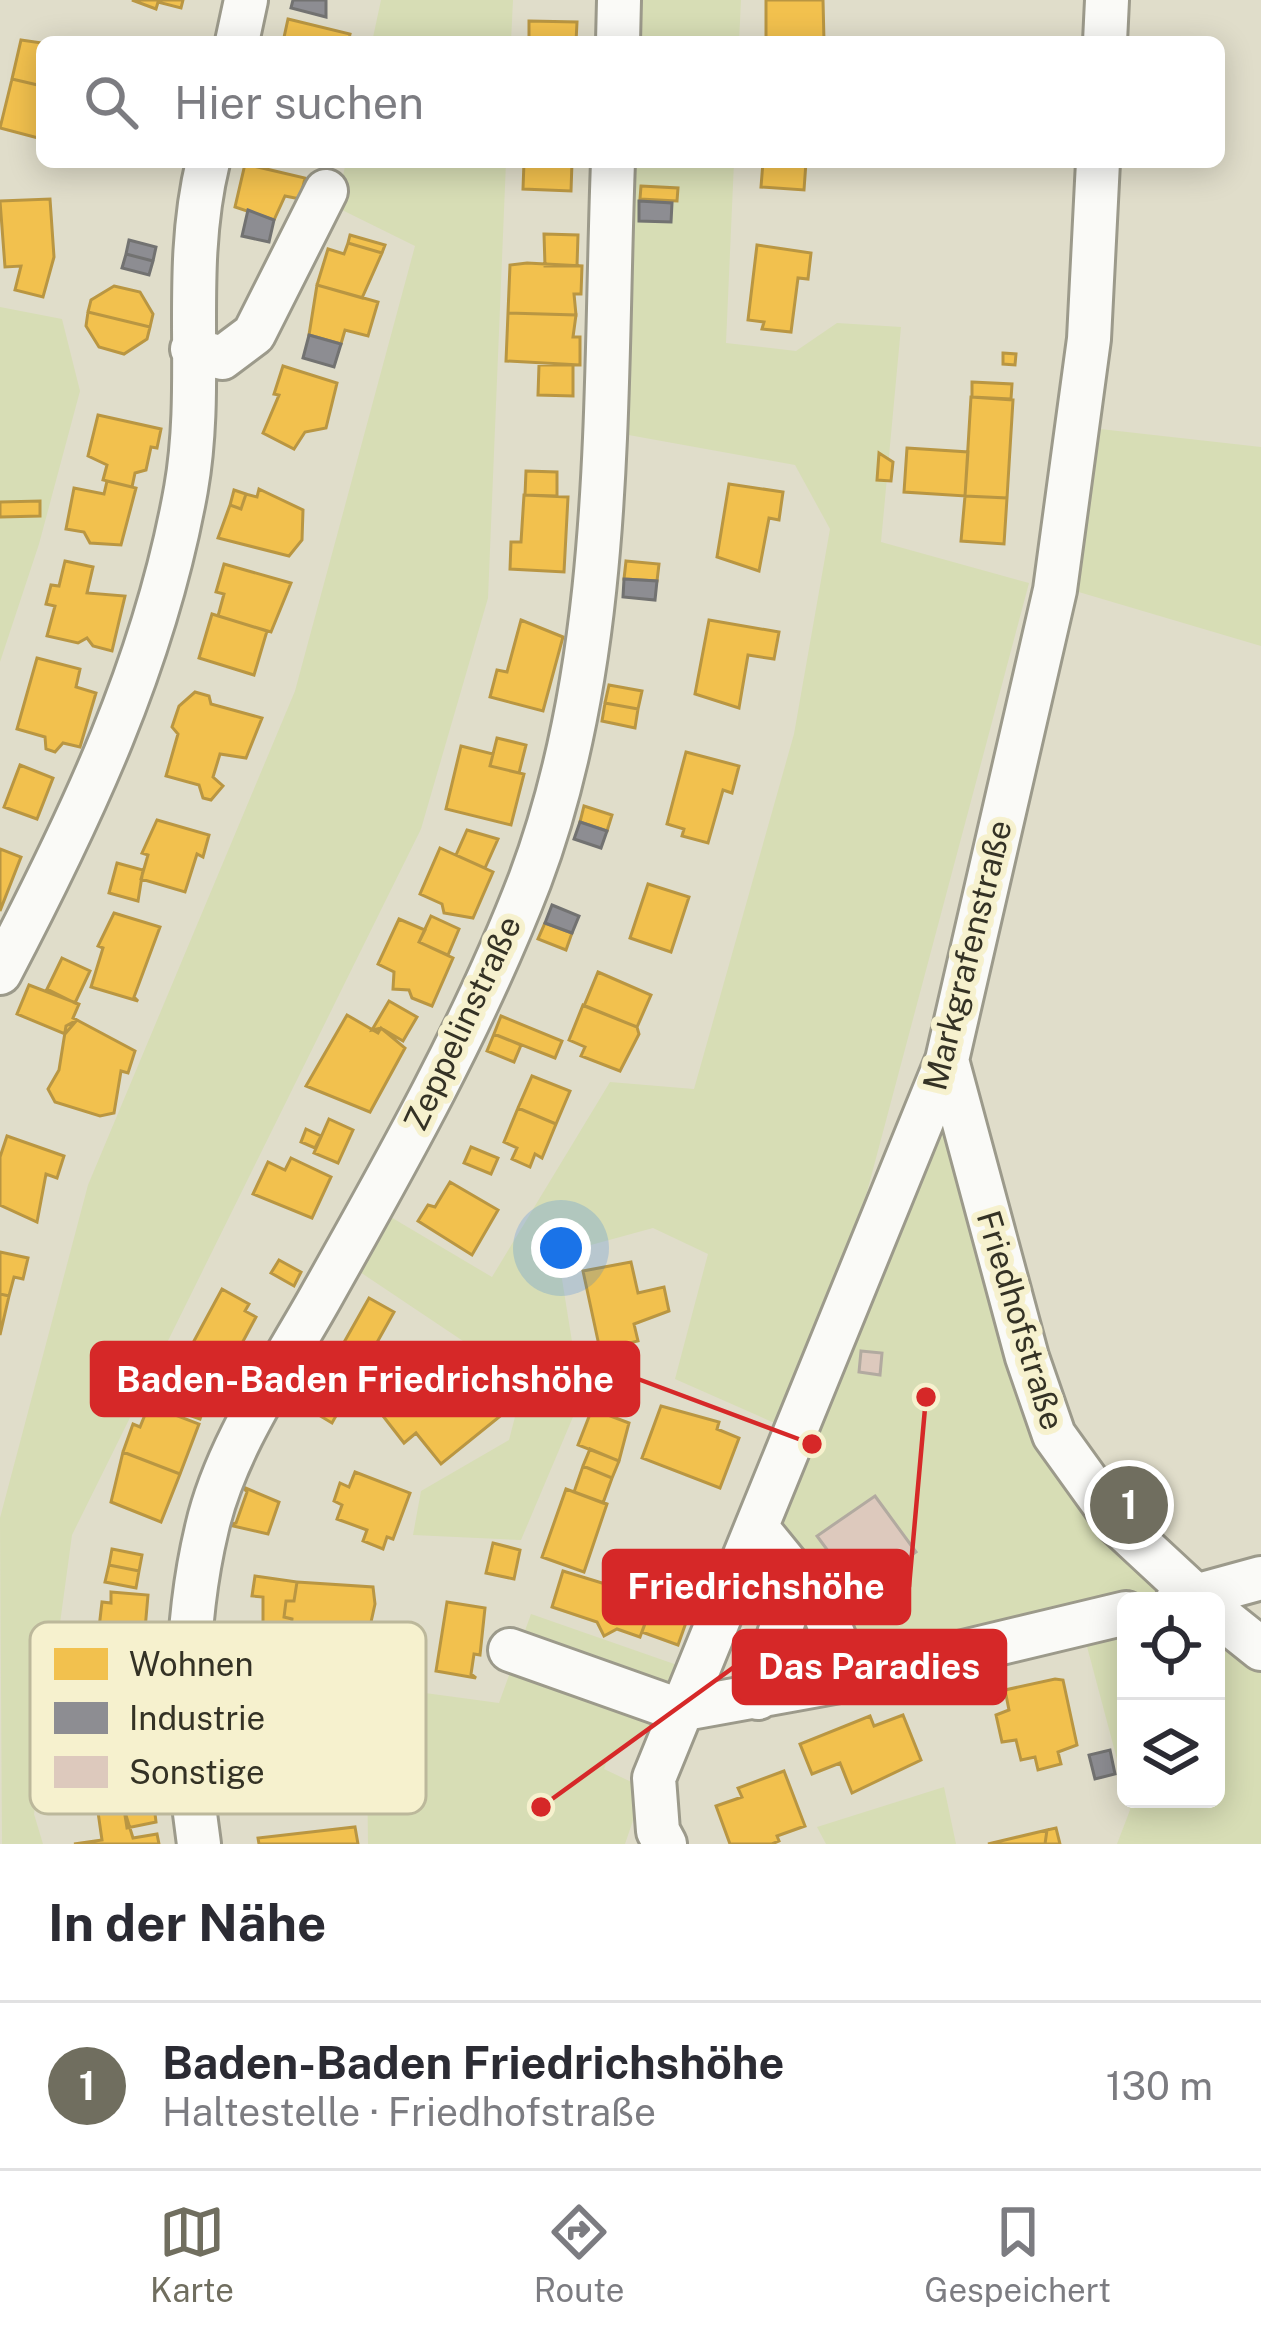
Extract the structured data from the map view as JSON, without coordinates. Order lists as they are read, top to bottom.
{
  "streets": {
    "street": ["Markgrafenstraße", "Zeppelinstraße", "Friedhofstraße"]
  },
  "crossings": [
    ["Markgrafenstraße", "Friedhofstraße"]
  ],
  "places": ["Friedrichshöhe", "Baden-Baden Friedrichshöhe", "Das Paradies"],
  "legend": ["Wohnen", "Industrie", "Sonstige"],
  "page": {
    "search": "Hier suchen",
    "pins": "1",
    "heading": "In der Nähe",
    "list": [
      {
        "mark": "1",
        "name": "Baden-Baden Friedrichshöhe",
        "note": "Haltestelle · Friedhofstraße",
        "value": "130 m"
      }
    ],
    "nav": ["Karte", "Route", "Gespeichert"]
  }
}
